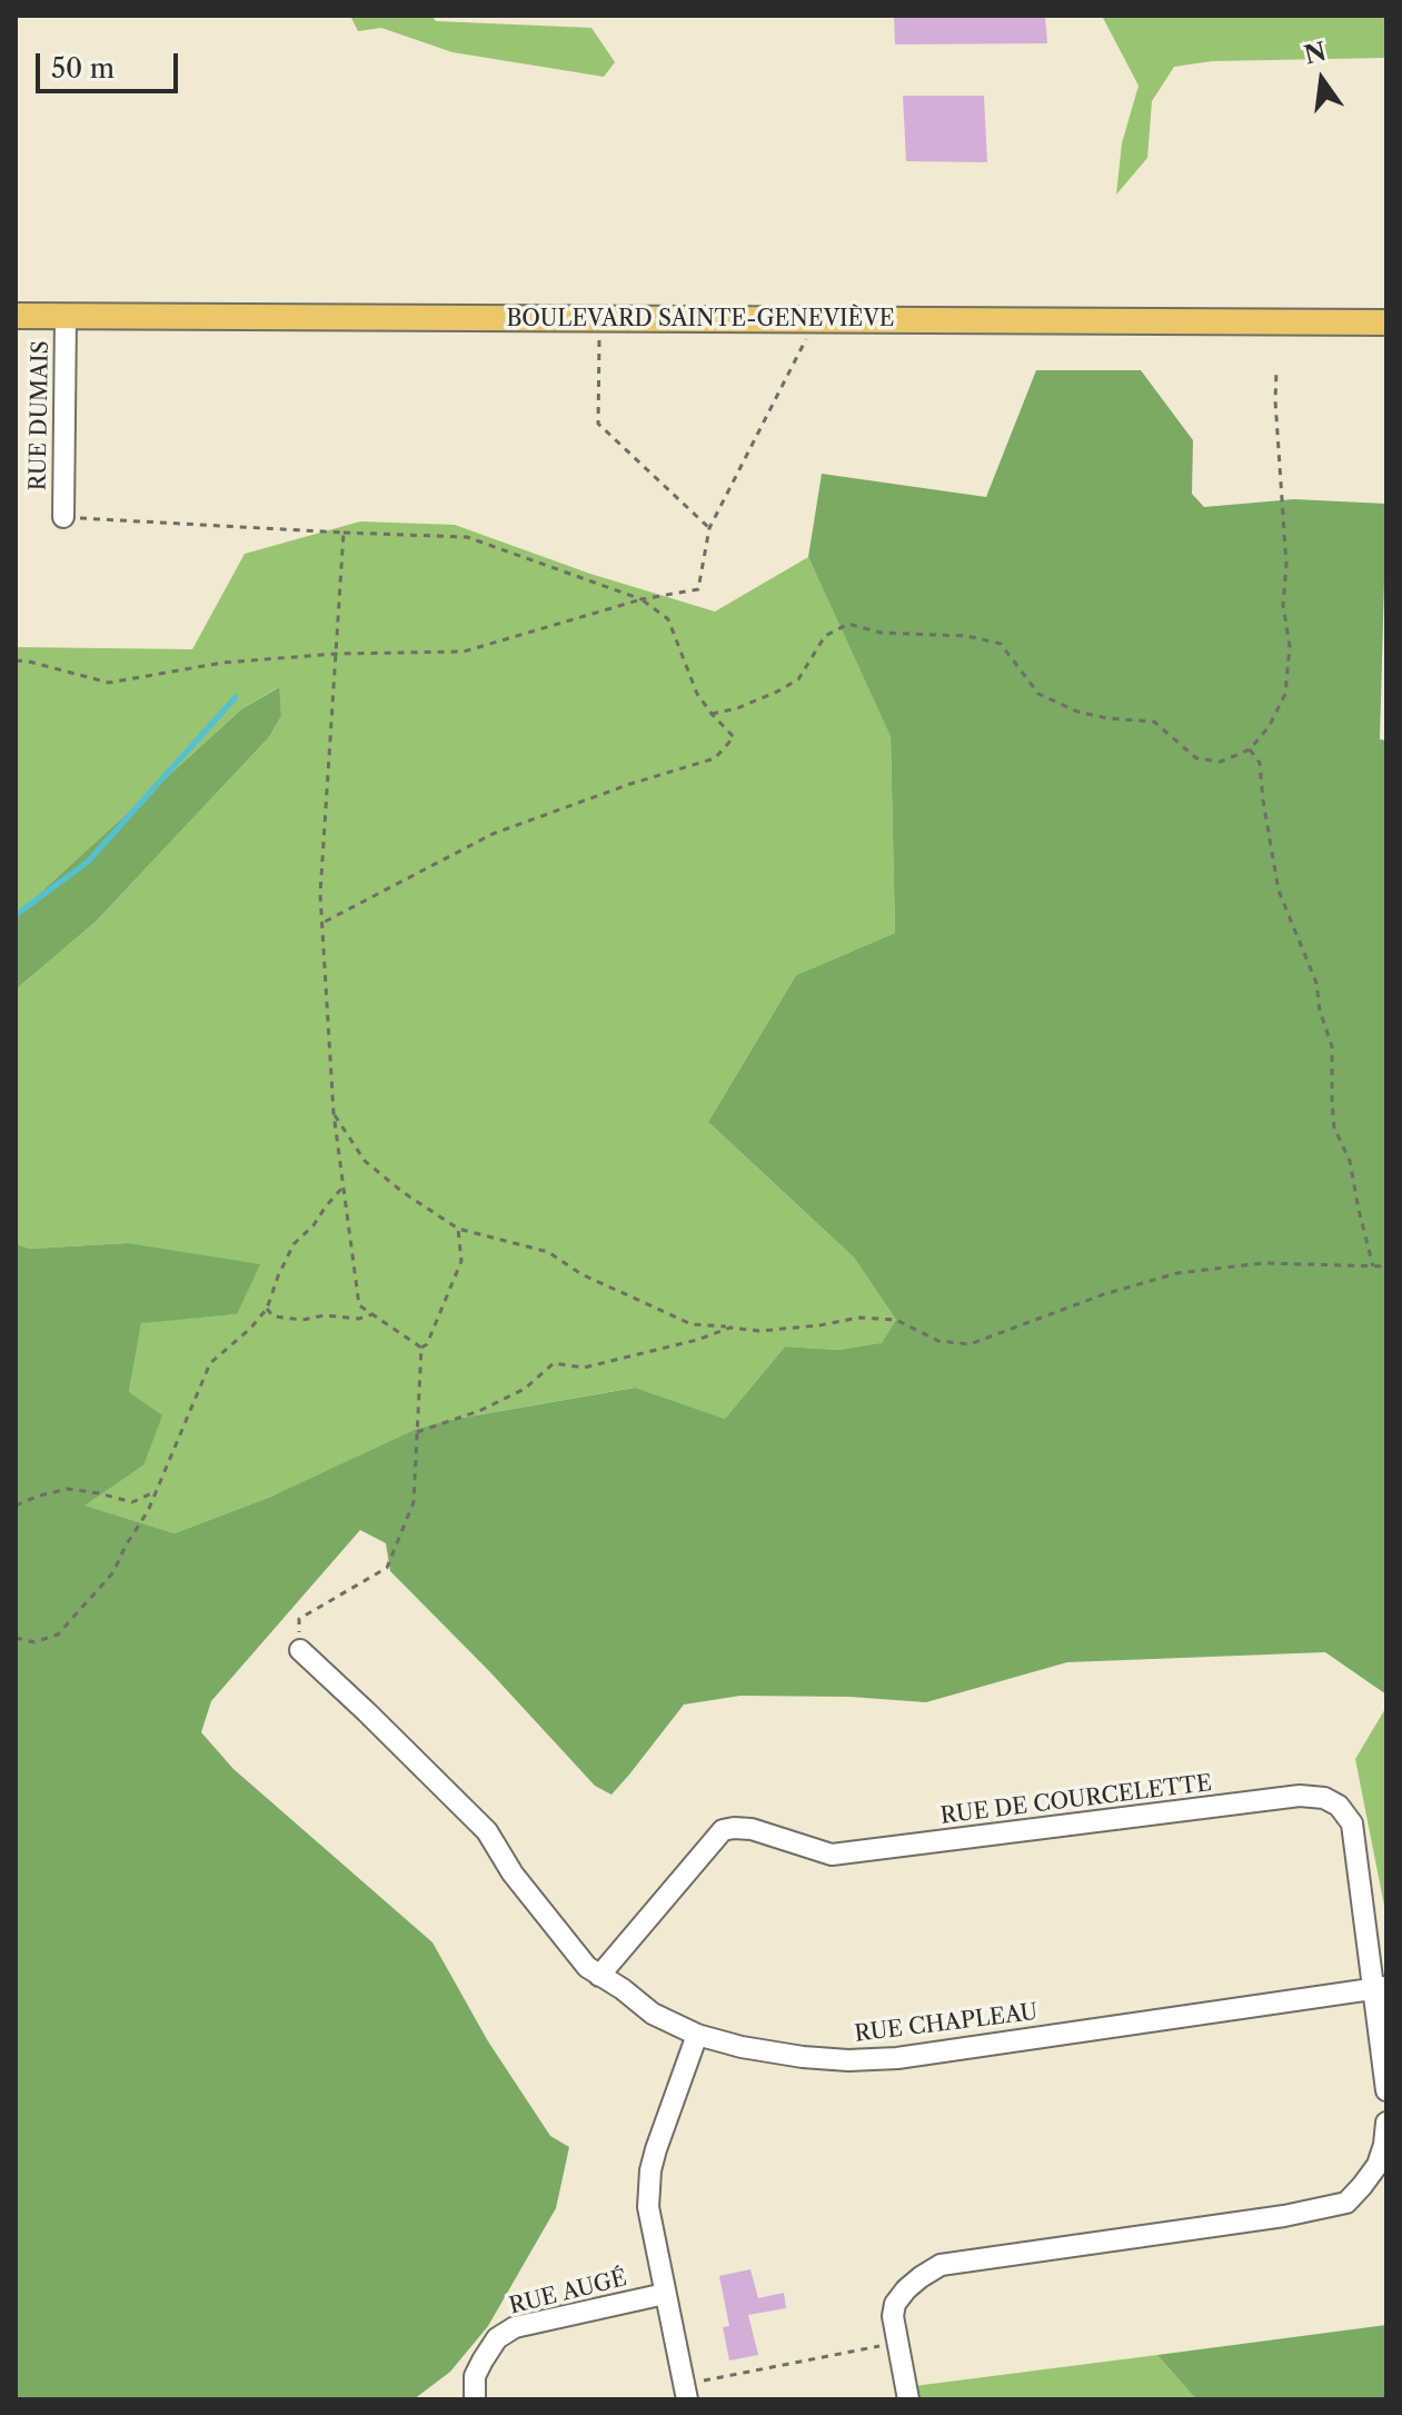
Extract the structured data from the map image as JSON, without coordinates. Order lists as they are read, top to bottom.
{
  "streets": {
    "main road": ["BOULEVARD SAINTE-GENEVIÈVE"],
    "street": [
      "RUE DUMAIS",
      "RUE DE COURCELETTE",
      "RUE CHAPLEAU",
      "RUE AUGÉ"
    ]
  },
  "crossings": [
    ["BOULEVARD SAINTE-GENEVIÈVE", "RUE DUMAIS"],
    ["RUE DE COURCELETTE", "RUE CHAPLEAU"]
  ],
  "scale_bar": "50 m",
  "north": "top"
}
